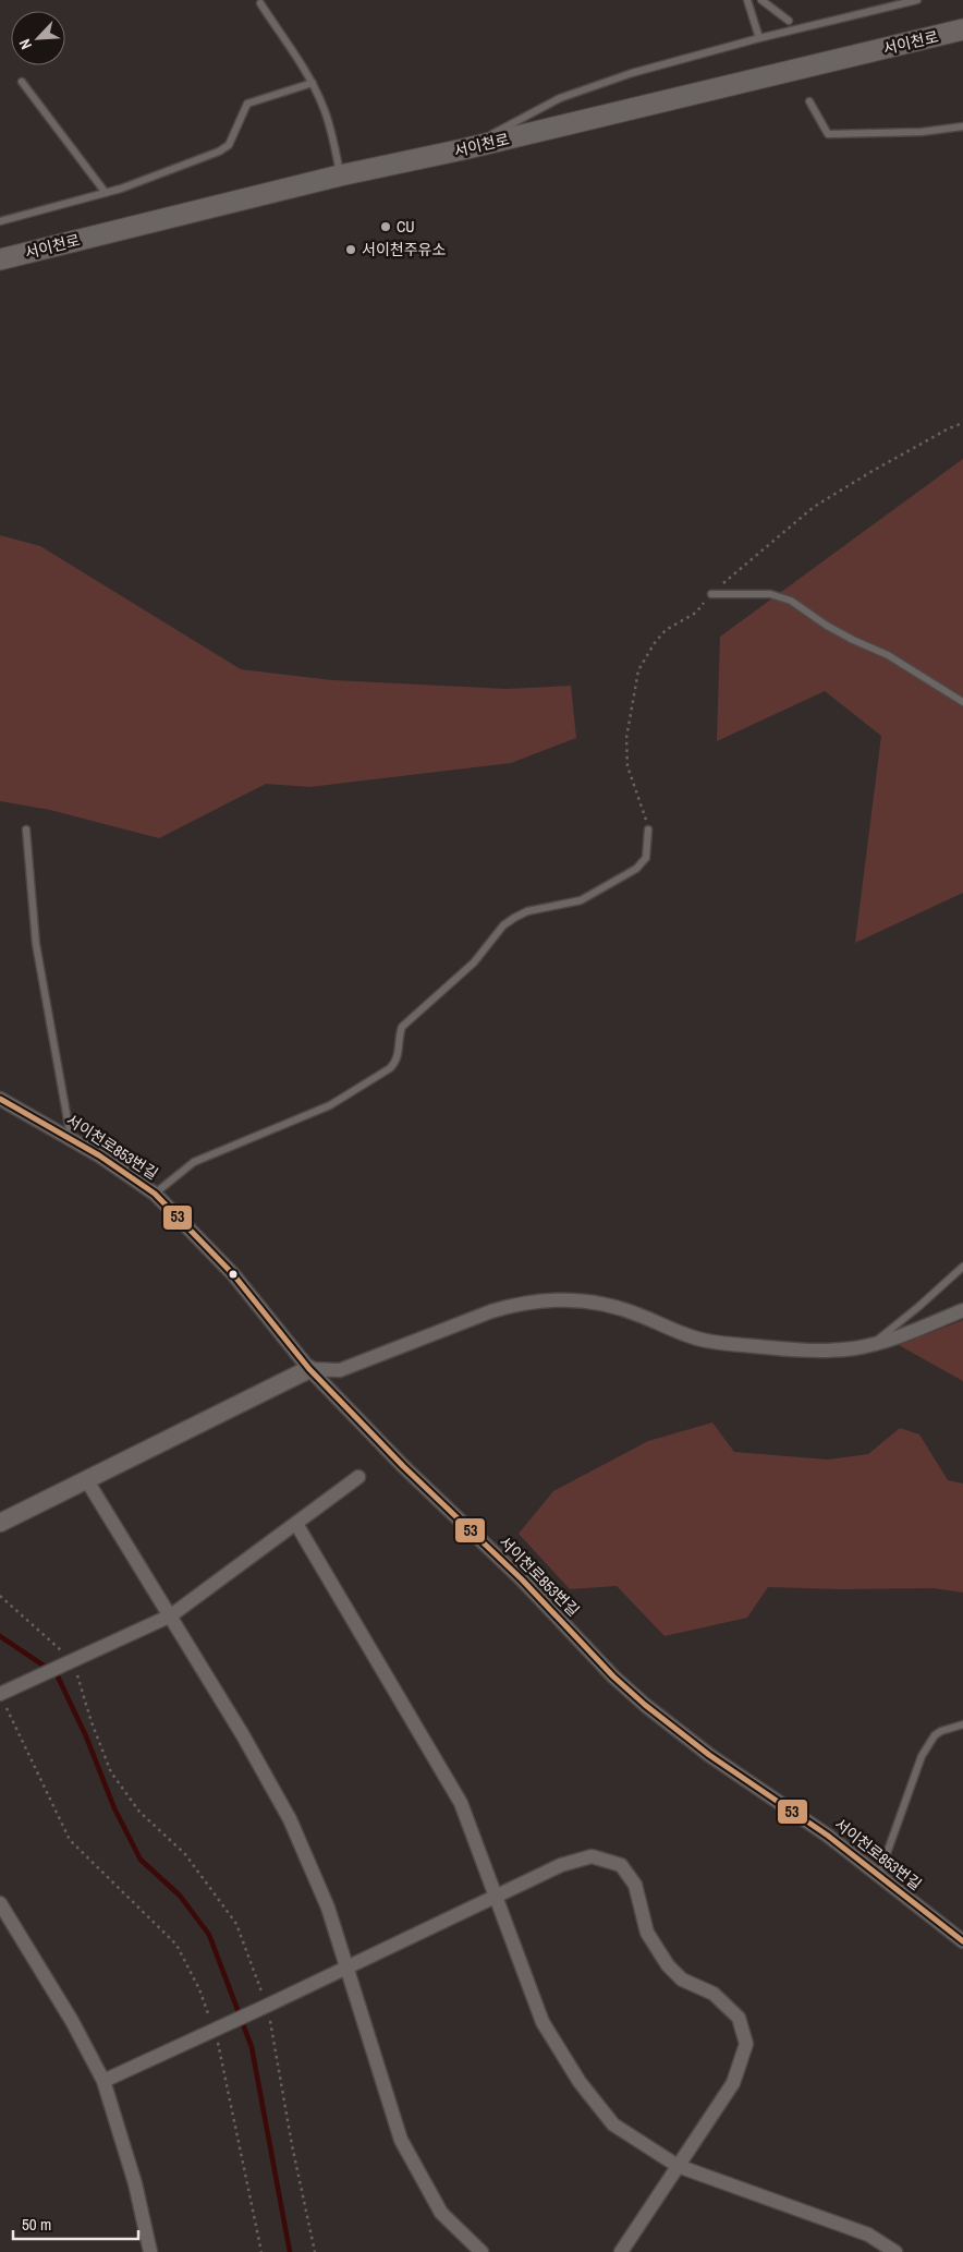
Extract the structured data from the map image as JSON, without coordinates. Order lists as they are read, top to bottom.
{
  "streets": {
    "main road": ["서이천로"],
    "street": ["서이천로853번길"]
  },
  "places": ["CU", "서이천주유소"],
  "lines": ["transit line 53"],
  "scale_bar": "50 m",
  "north": "bottom left"
}
